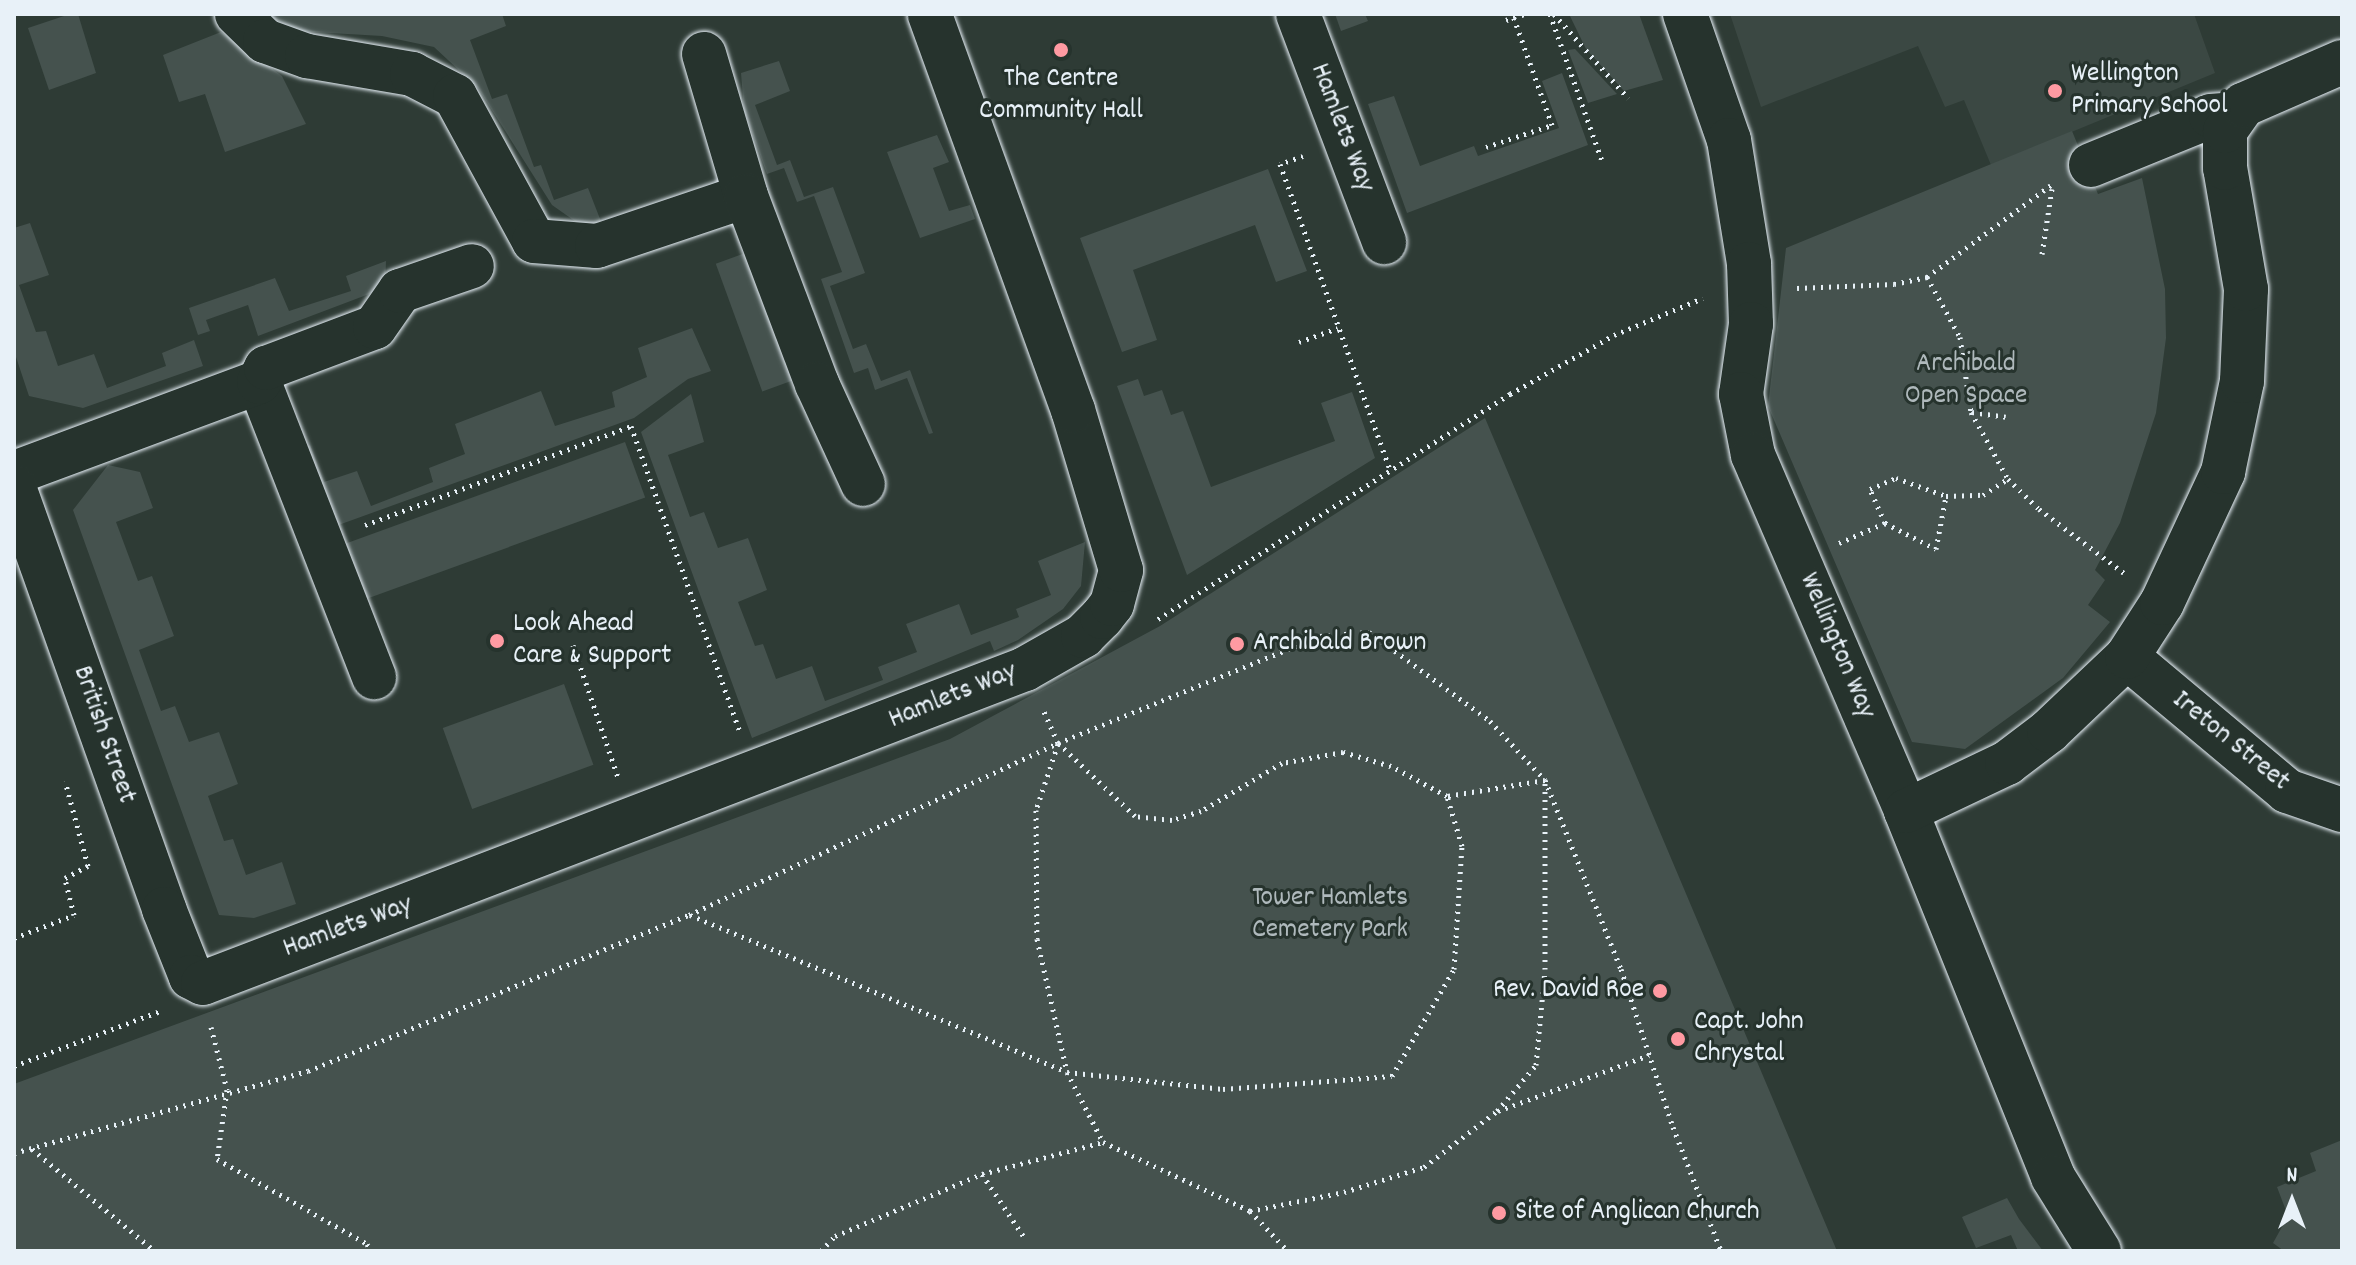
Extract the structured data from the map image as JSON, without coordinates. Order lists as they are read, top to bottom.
{
  "streets": {
    "street": [
      "Hamlets Way",
      "Wellington Way",
      "British Street",
      "Ireton Street"
    ]
  },
  "crossings": [
    ["Hamlets Way", "British Street"]
  ],
  "parks": ["Archibald Open Space", "Tower Hamlets Cemetery Park"],
  "places": [
    "The Centre Community Hall",
    "Wellington Primary School",
    "Look Ahead Care & Support",
    "Archibald Brown",
    "Rev. David Roe",
    "Capt. John Chrystal",
    "Site of Anglican Church"
  ],
  "north": "top"
}
